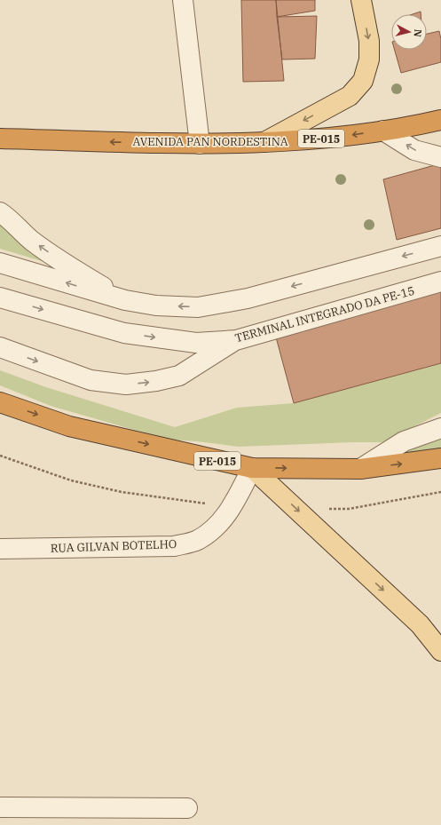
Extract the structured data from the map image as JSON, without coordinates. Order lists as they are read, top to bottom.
{
  "streets": {
    "highway": ["PE-015", "AVENIDA PAN NORDESTINA"],
    "street": ["TERMINAL INTEGRADO DA PE-15", "RUA GILVAN BOTELHO"]
  },
  "crossings": [
    ["PE-015", "RUA GILVAN BOTELHO"]
  ],
  "one_way": ["AVENIDA PAN NORDESTINA"],
  "north": "right"
}
